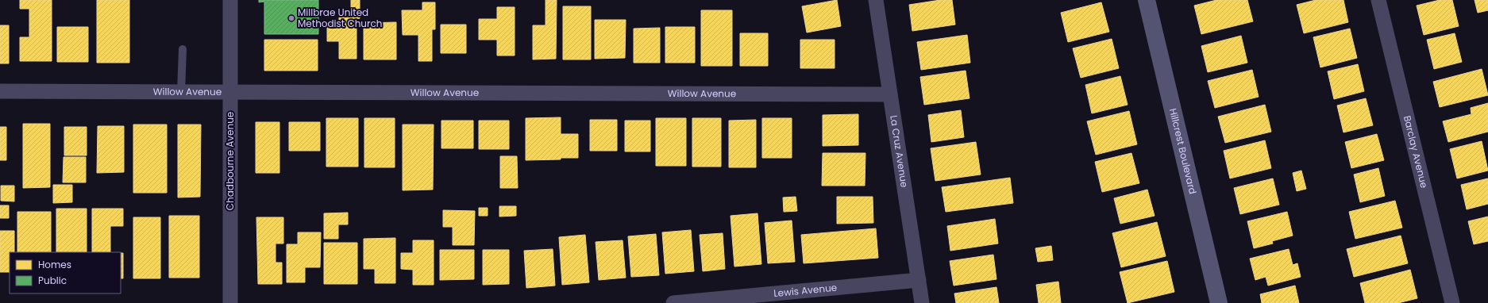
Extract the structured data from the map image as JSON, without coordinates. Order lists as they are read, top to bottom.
{
  "streets": {
    "street": [
      "Willow Avenue",
      "La Cruz Avenue",
      "Hillcrest Boulevard",
      "Barclay Avenue",
      "Chadbourne Avenue",
      "Lewis Avenue"
    ]
  },
  "crossings": [
    ["Willow Avenue", "La Cruz Avenue"],
    ["Willow Avenue", "Chadbourne Avenue"],
    ["La Cruz Avenue", "Lewis Avenue"]
  ],
  "places": ["Millbrae United Methodist Church"],
  "legend": ["Homes", "Public"]
}
